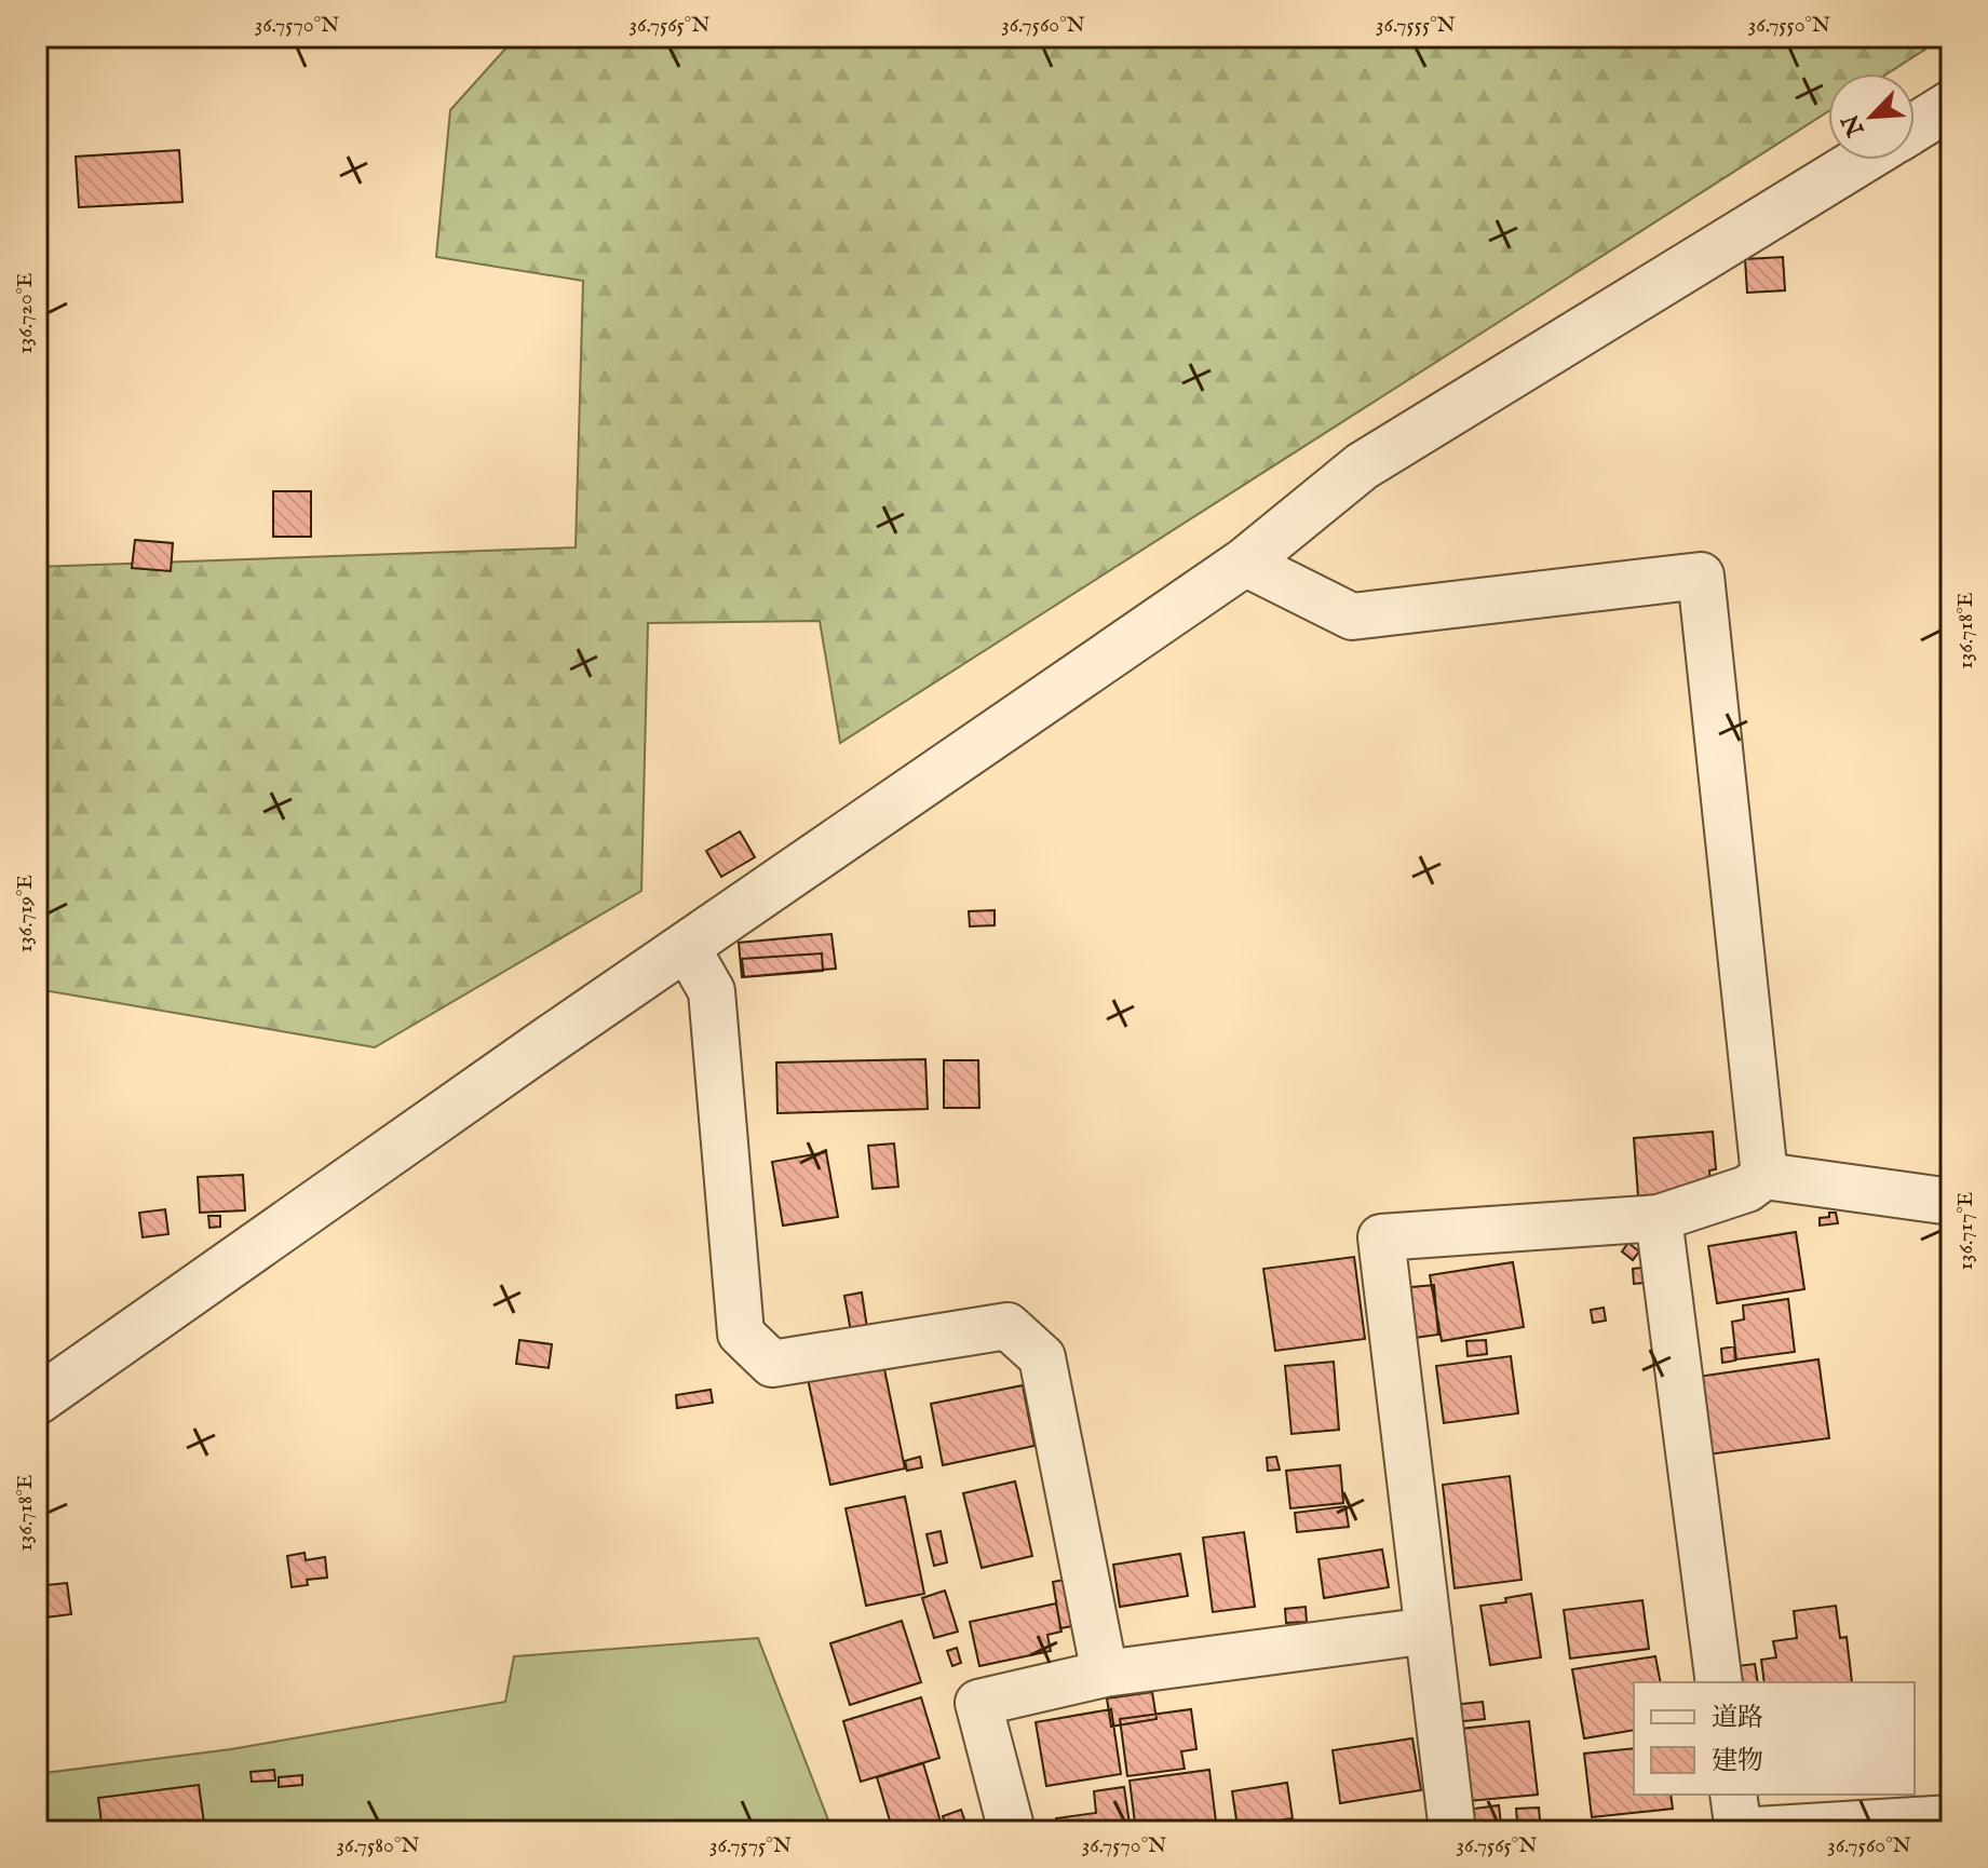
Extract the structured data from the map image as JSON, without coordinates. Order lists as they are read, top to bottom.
{
  "legend": ["道路", "建物"],
  "north": "bottom left",
  "coordinates": [
    "36.7570°N",
    "36.7565°N",
    "36.7560°N",
    "36.7555°N",
    "36.7550°N",
    "136.720°E",
    "136.718°E",
    "136.719°E",
    "136.717°E",
    "36.7580°N",
    "36.7575°N"
  ]
}
